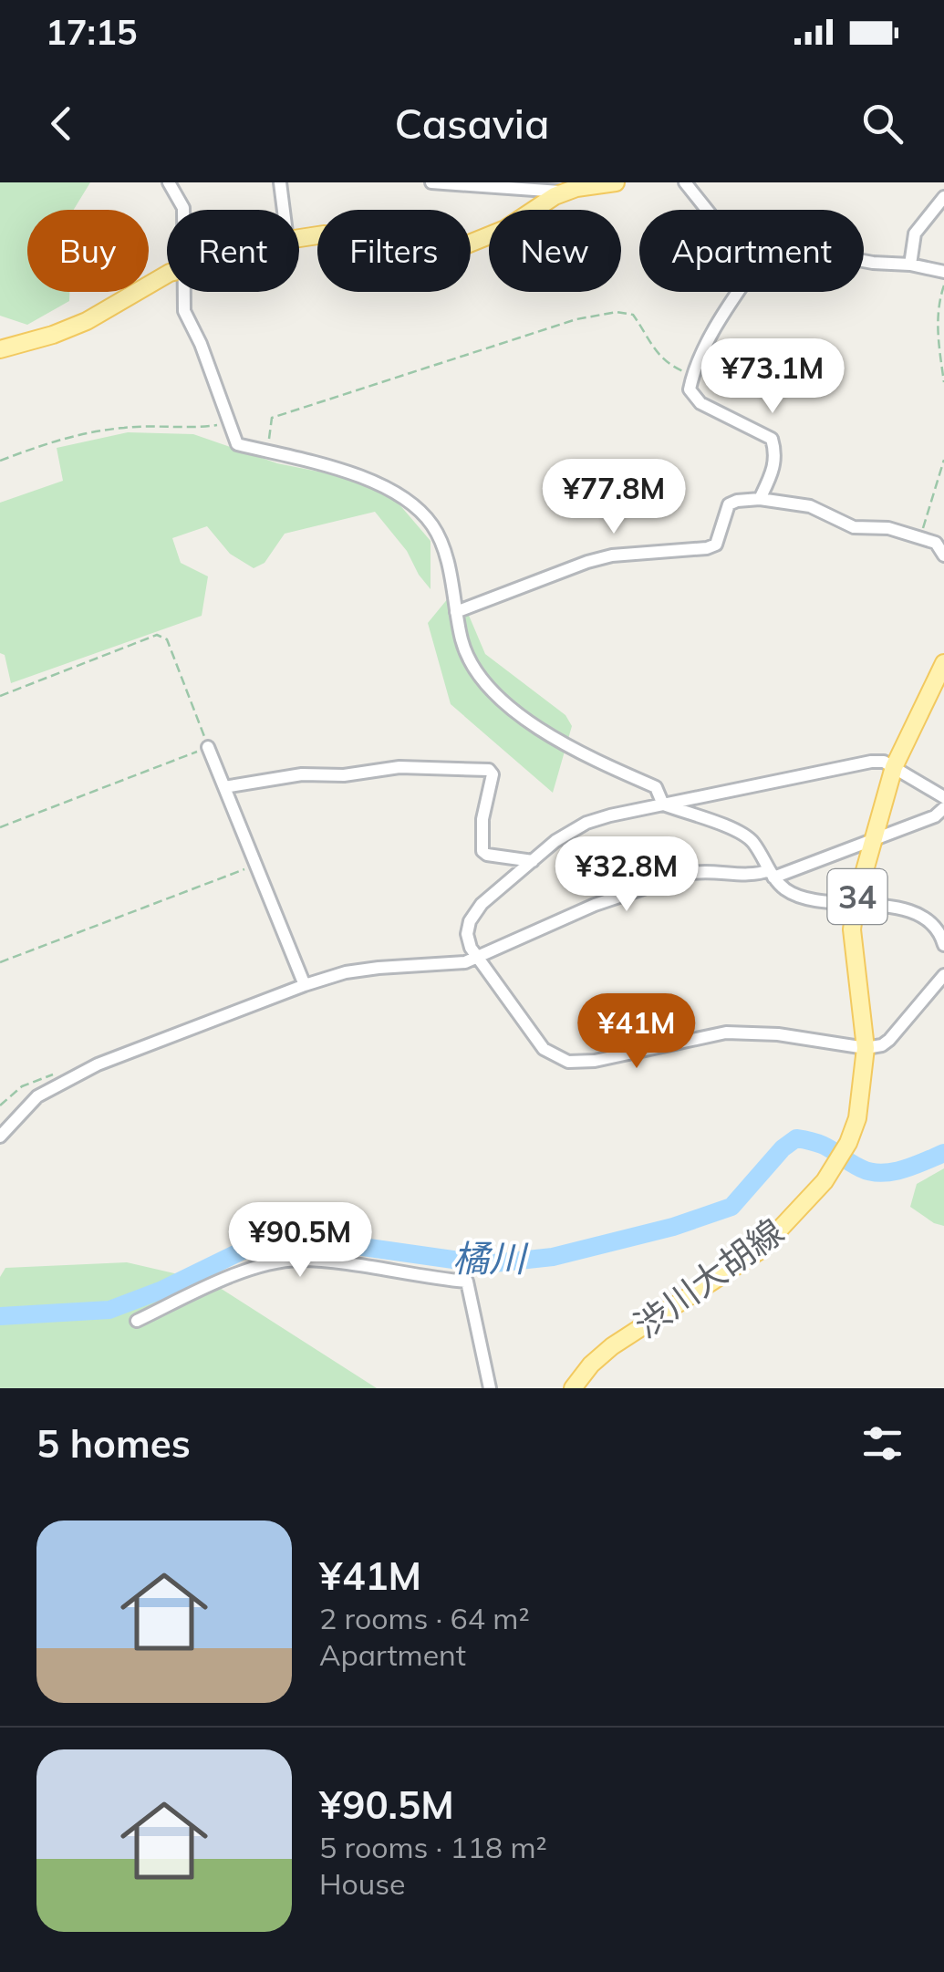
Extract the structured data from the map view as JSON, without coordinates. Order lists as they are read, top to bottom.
{
  "streets": {
    "main road": ["34", "渋川大胡線"]
  },
  "crossings": [
    ["34", "渋川大胡線"]
  ],
  "water": ["橘川"],
  "page": {
    "status": "17:15",
    "header": "Casavia",
    "chip": [
      "Buy",
      "Rent",
      "Filters",
      "New",
      "Apartment"
    ],
    "price": [
      "¥73.1M",
      "¥77.8M",
      "¥32.8M",
      "¥41M",
      "¥90.5M"
    ],
    "heading": "5 homes",
    "list": [
      {
        "name": "¥41M",
        "note": "2 rooms · 64 m² · Apartment"
      },
      {
        "name": "¥90.5M",
        "note": "5 rooms · 118 m² · House"
      }
    ]
  }
}
